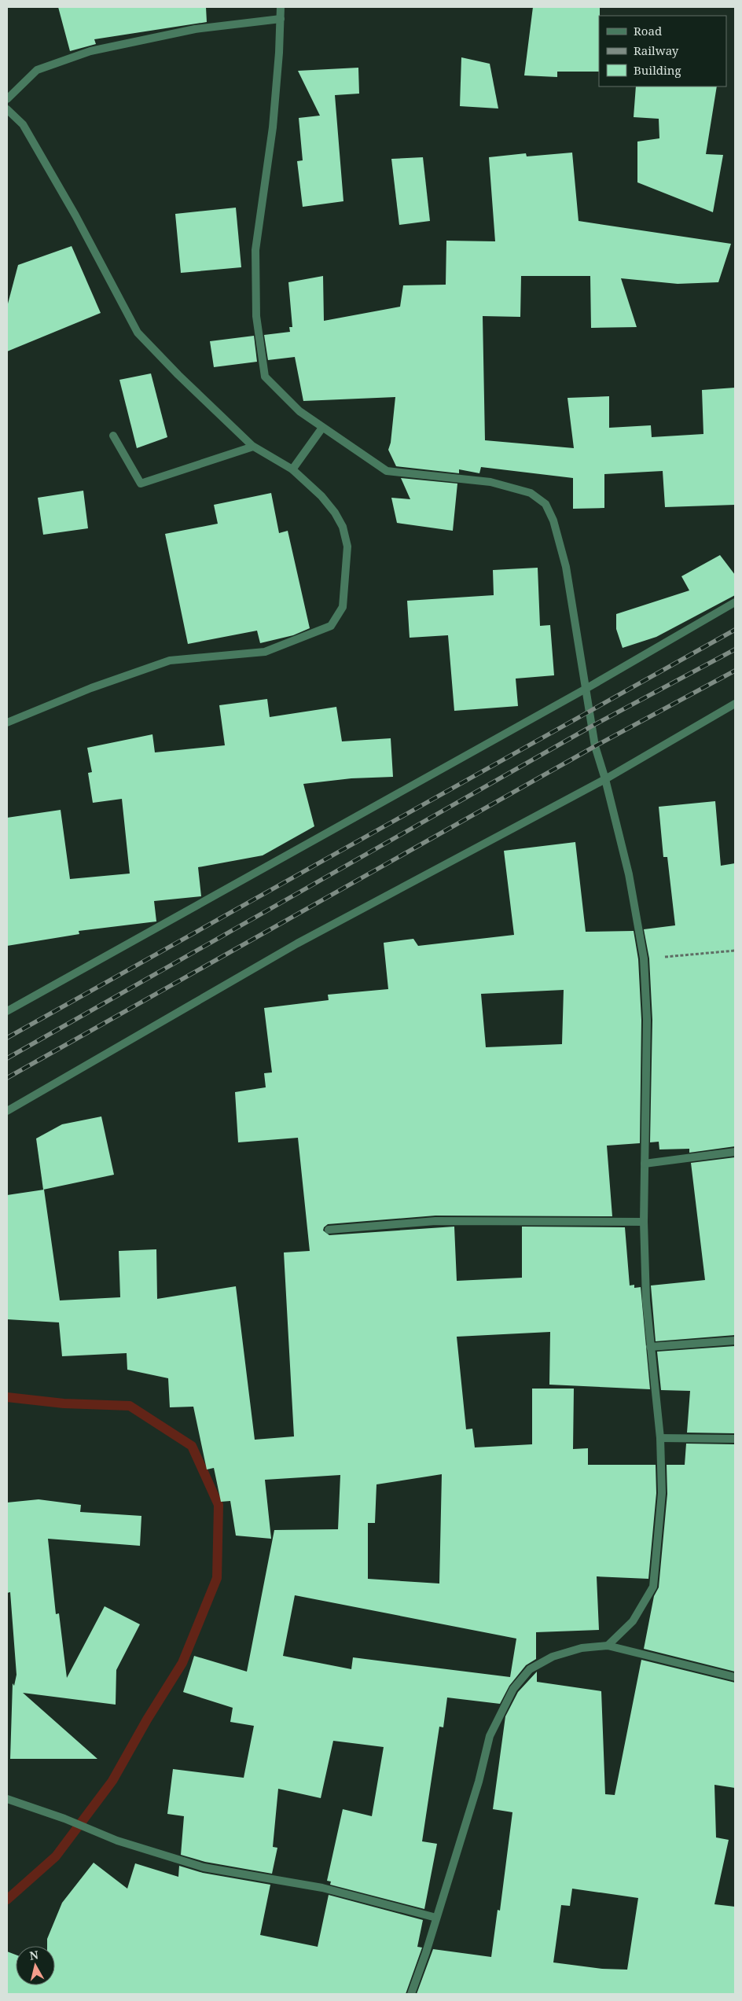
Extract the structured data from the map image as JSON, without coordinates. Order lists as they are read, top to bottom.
{
  "legend": ["Road", "Railway", "Building"],
  "north": "top"
}
